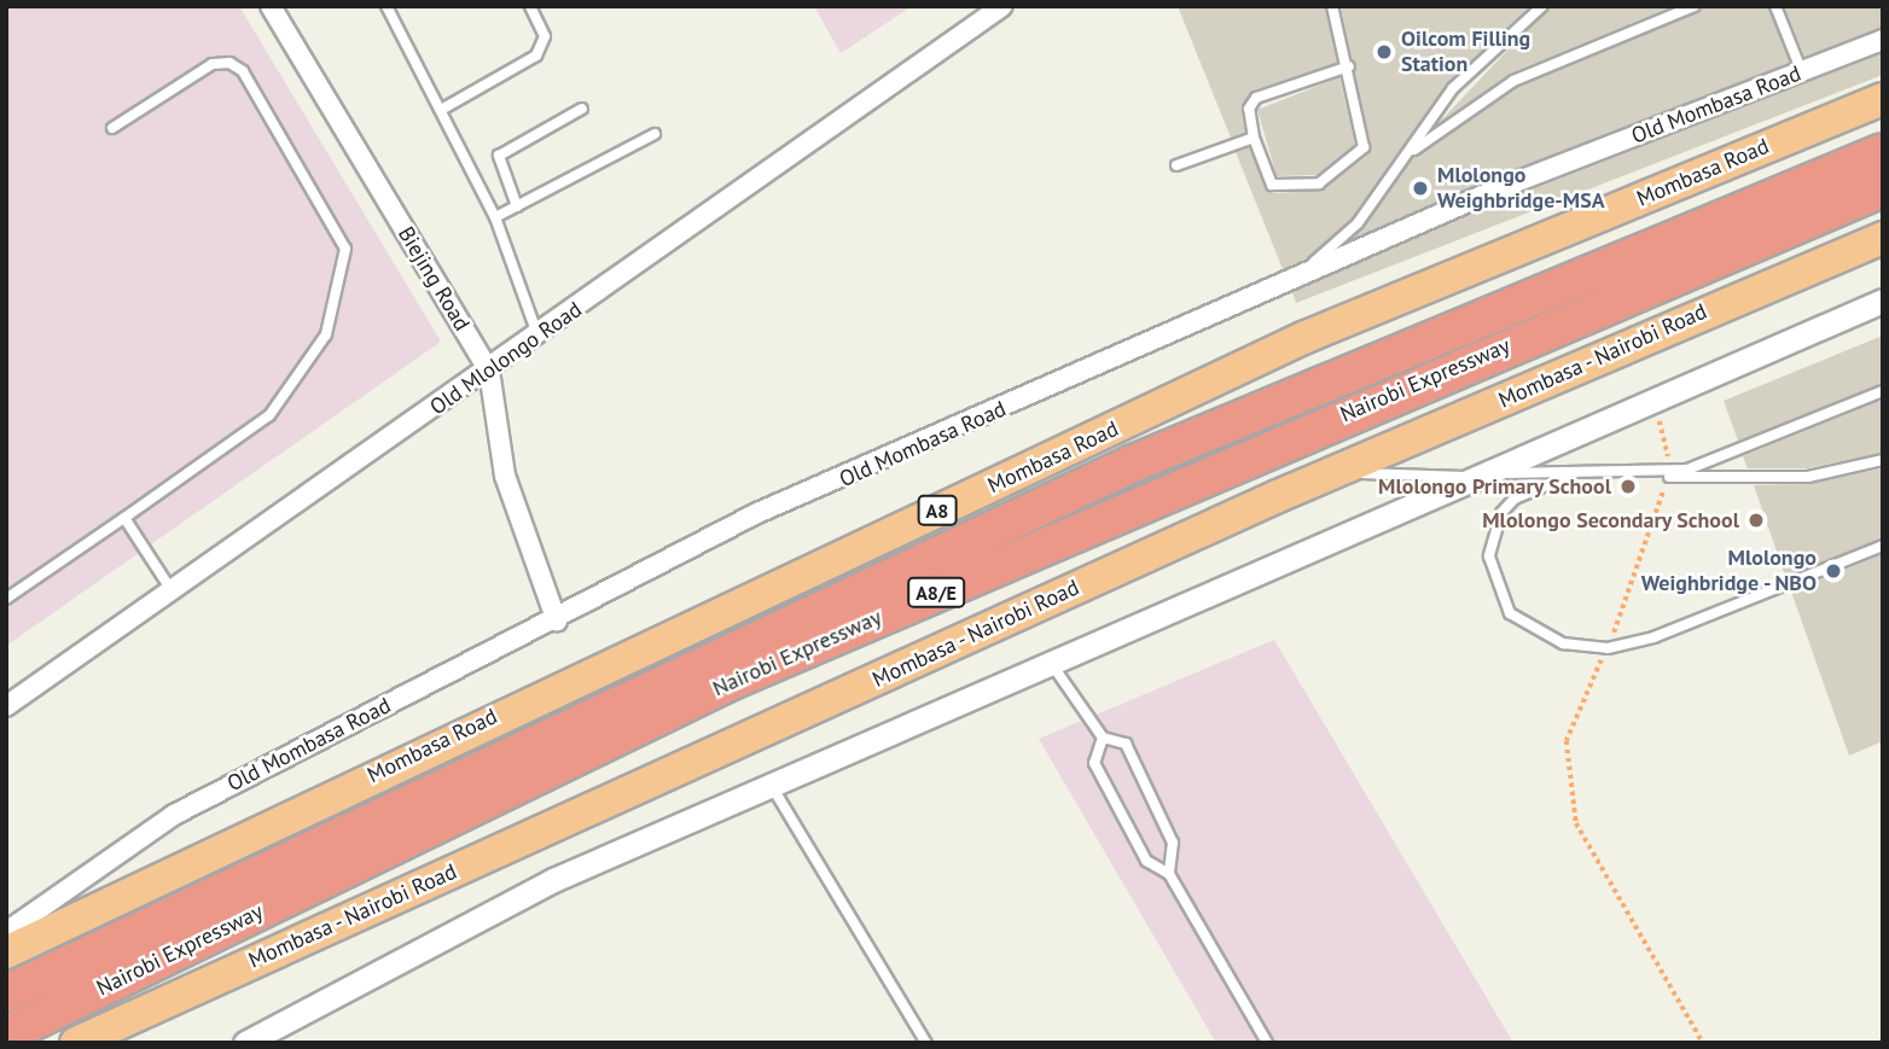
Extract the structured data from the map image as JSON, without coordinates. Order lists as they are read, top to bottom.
{
  "streets": {
    "highway": [
      "Mombasa Road",
      "Mombasa - Nairobi Road",
      "Nairobi Expressway",
      "A8",
      "A8/E"
    ],
    "street": ["Old Mombasa Road", "Biejing Road", "Old Mlolongo Road"]
  },
  "crossings": [
    ["Old Mombasa Road", "Biejing Road"],
    ["Biejing Road", "Old Mlolongo Road"]
  ],
  "places": [
    "Oilcom Filling Station",
    "Mlolongo Weighbridge-MSA",
    "Mlolongo Primary School",
    "Mlolongo Secondary School",
    "Mlolongo Weighbridge - NBO"
  ]
}
